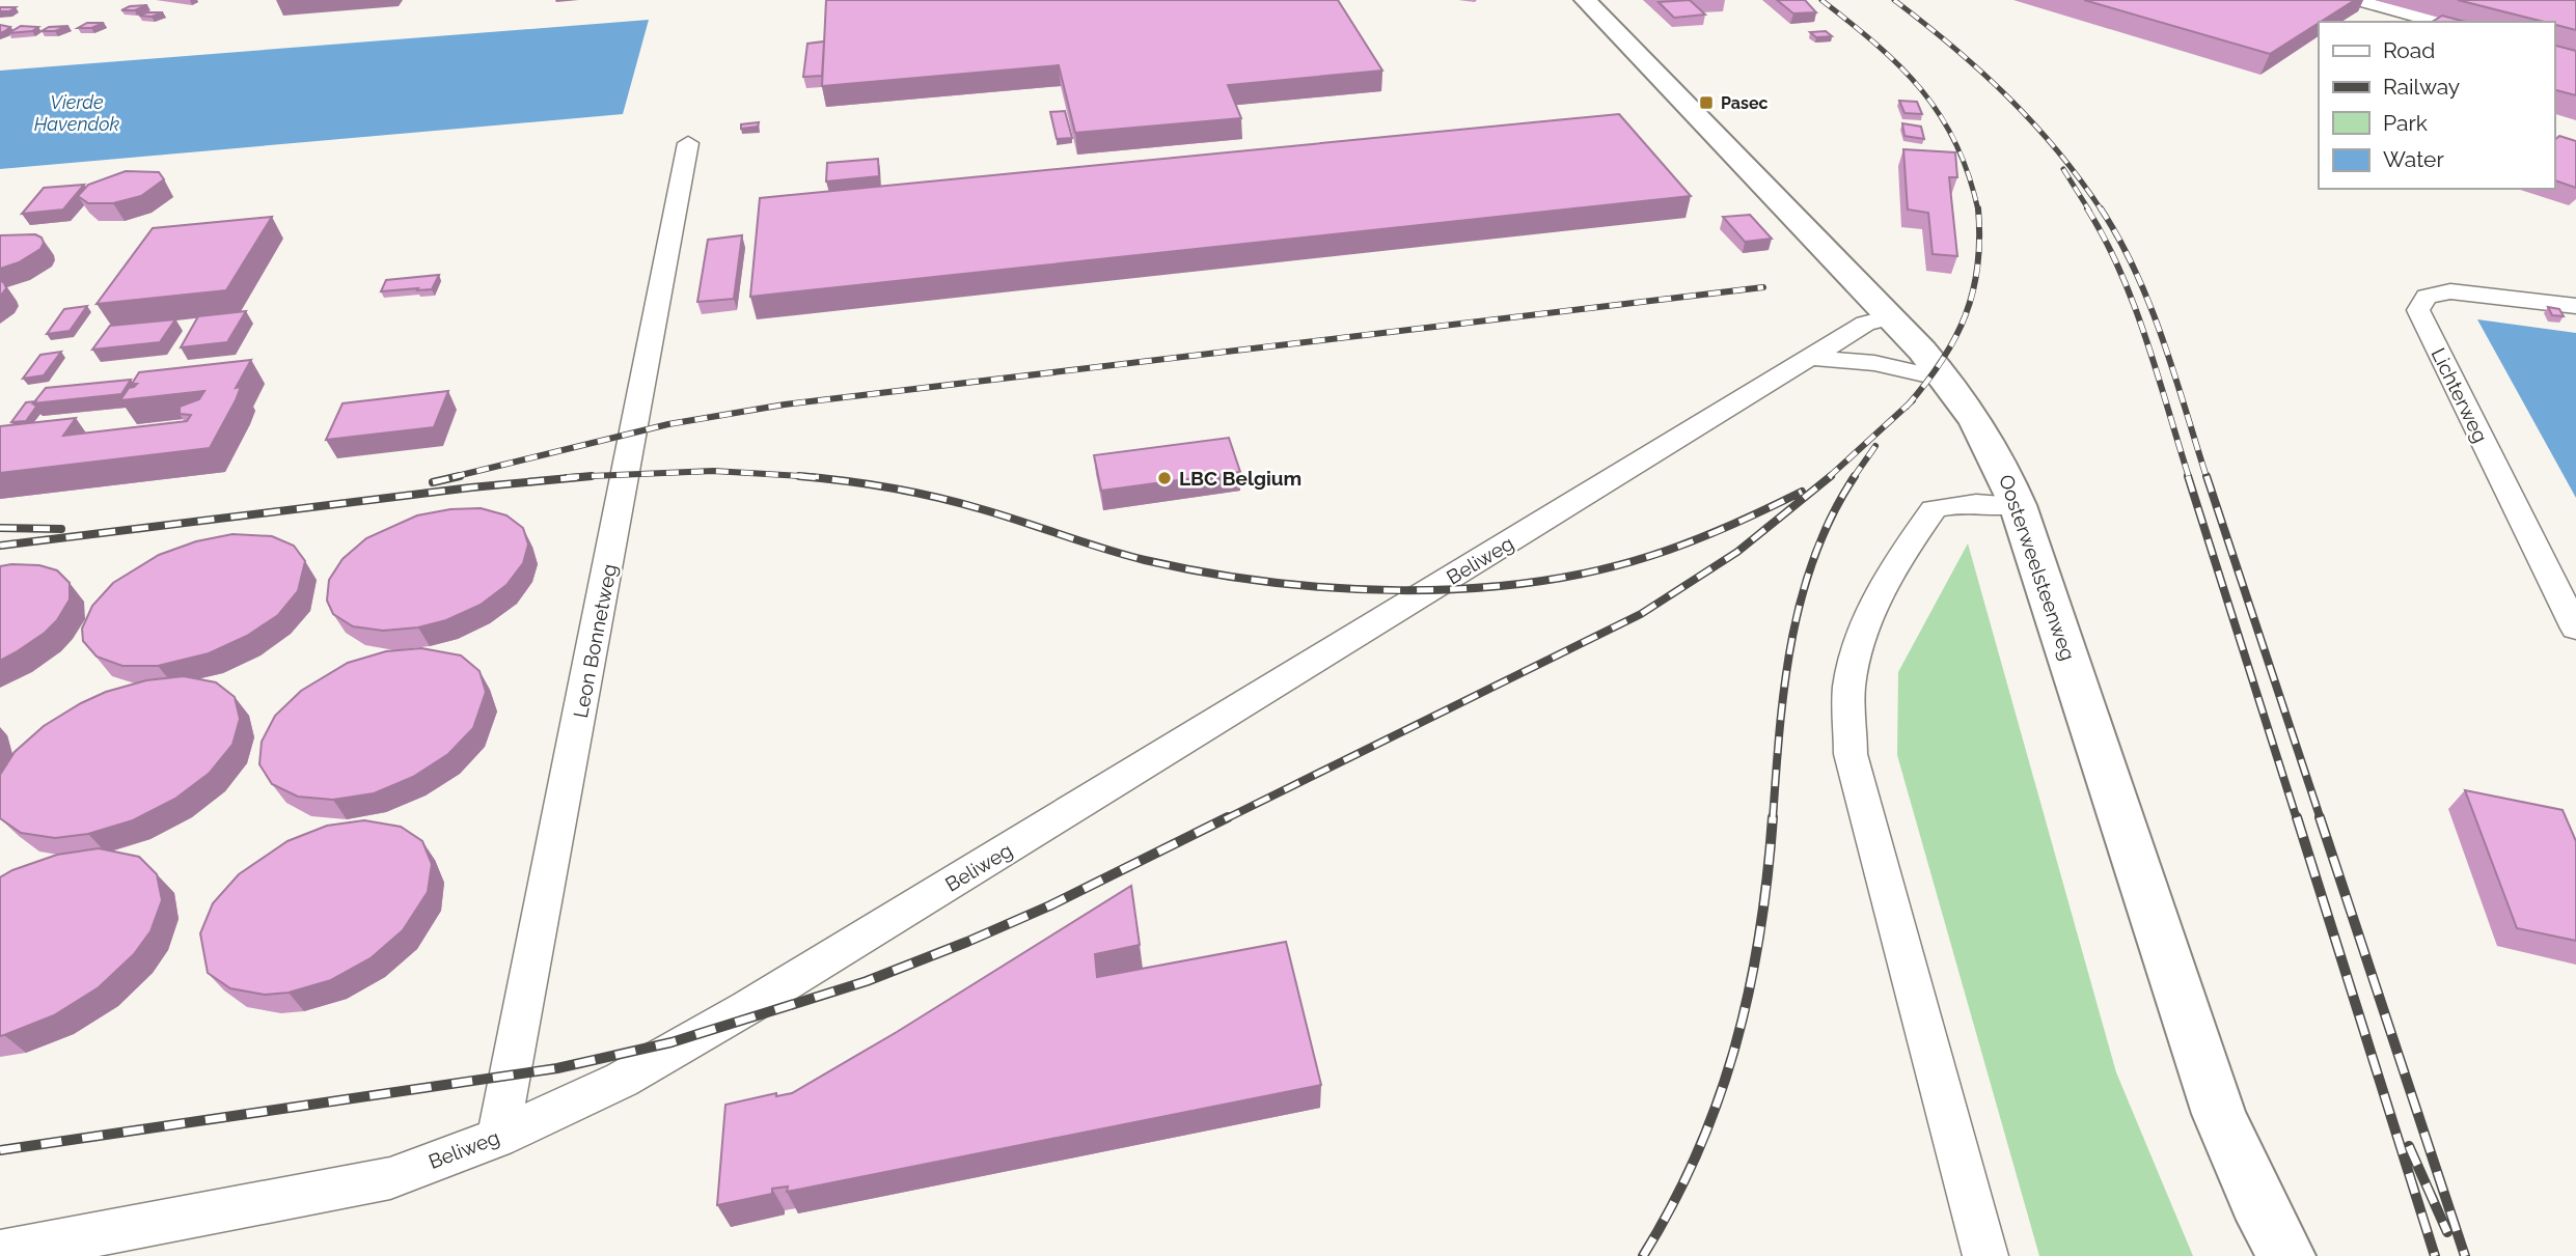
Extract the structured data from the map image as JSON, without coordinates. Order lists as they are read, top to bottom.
{
  "streets": {
    "main road": ["Oosterweelsteenweg"],
    "street": ["Lichterweg", "Beliweg", "Leon Bonnetweg"]
  },
  "crossings": [
    ["Beliweg", "Oosterweelsteenweg"],
    ["Beliweg", "Leon Bonnetweg"]
  ],
  "water": ["Vierde Havendok"],
  "places": {
    "transit": ["Pasec"],
    "other": ["LBC Belgium"]
  },
  "legend": [
    "Road",
    "Railway",
    "Park",
    "Water"
  ]
}
